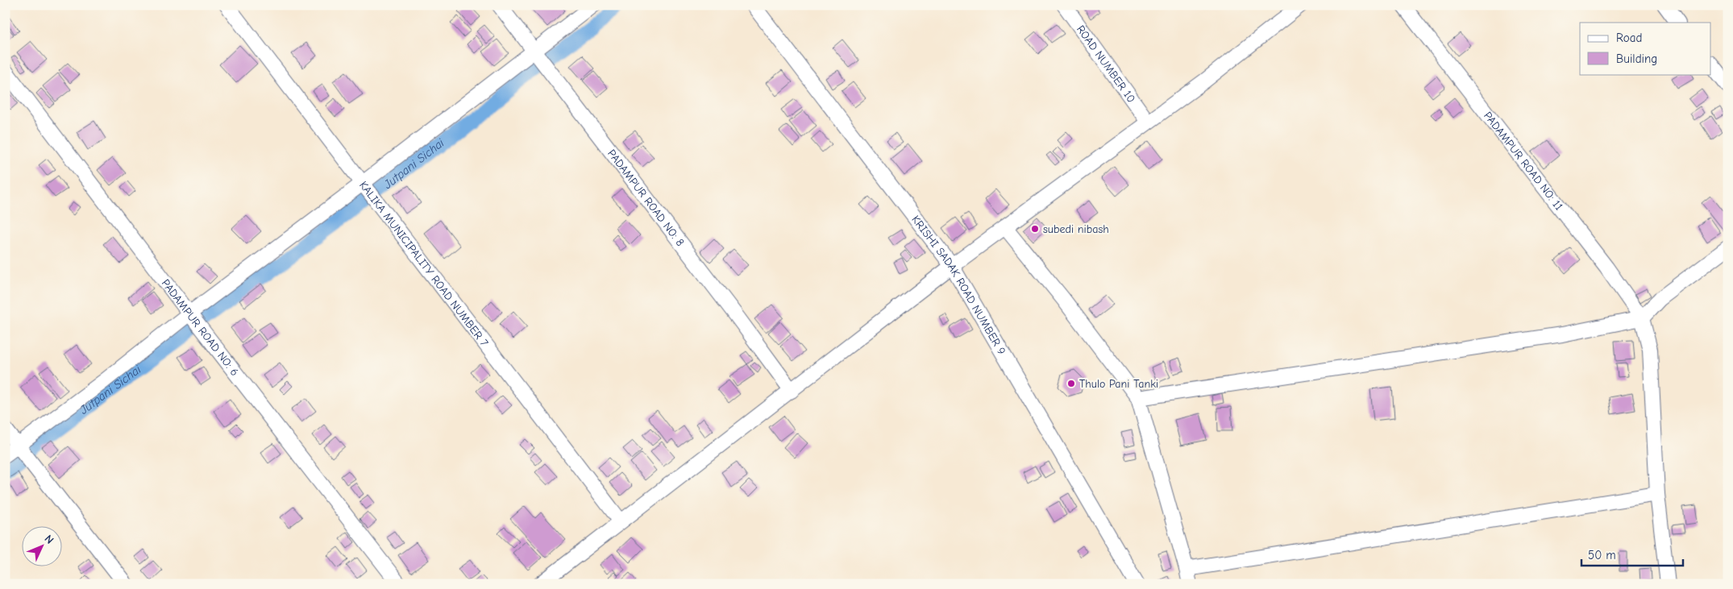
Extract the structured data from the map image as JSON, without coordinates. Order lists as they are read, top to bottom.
{
  "streets": {
    "street": [
      "ROAD NUMBER 10",
      "PADAMPUR ROAD NO: 11",
      "PADAMPUR ROAD NO: 8",
      "KALIKA MUNICIPALITY ROAD NUMBER 7",
      "KRISHI SADAK ROAD NUMBER 9",
      "PADAMPUR ROAD NO: 6"
    ]
  },
  "water": ["Jutpani Sichai"],
  "places": ["subedi nibash", "Thulo Pani Tanki"],
  "legend": ["Road", "Building"],
  "scale_bar": "50 m",
  "north": "top right"
}
